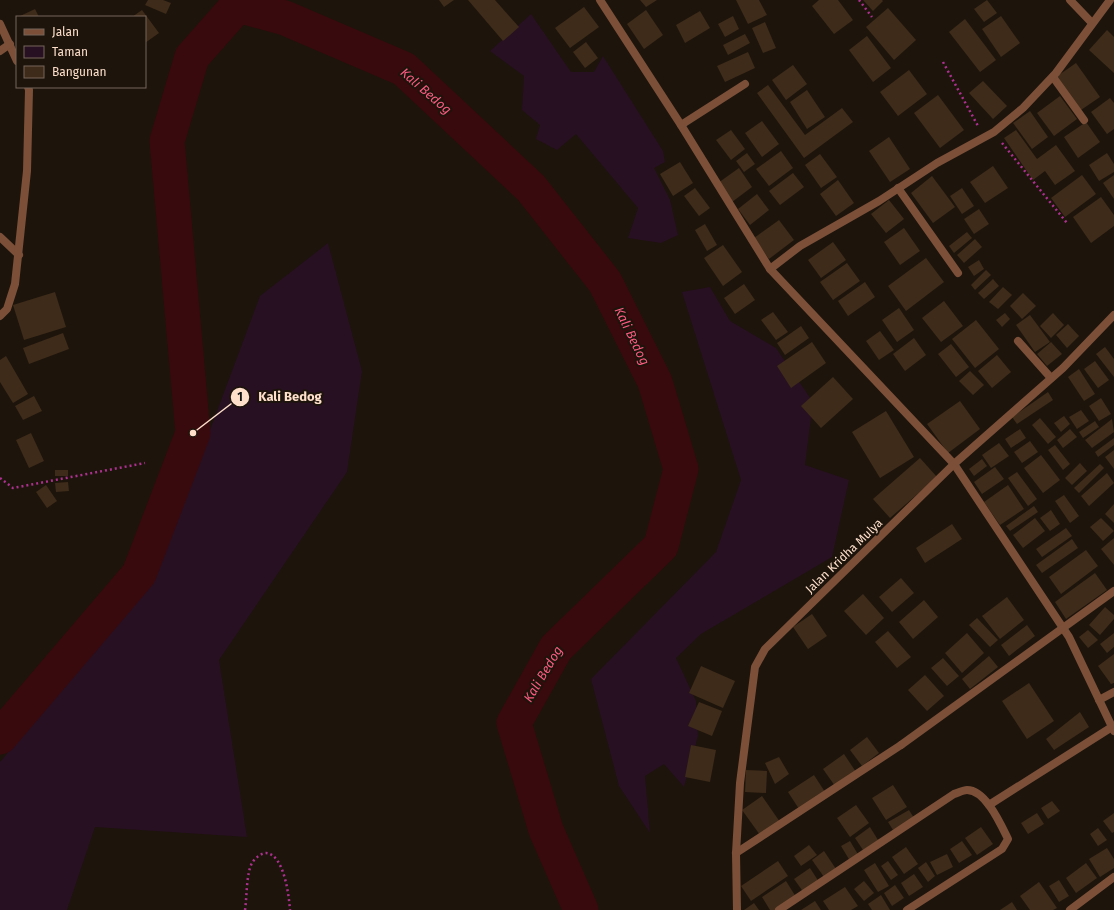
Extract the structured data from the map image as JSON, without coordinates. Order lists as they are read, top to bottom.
{
  "streets": {
    "street": ["Jalan Kridha Mulya"]
  },
  "water": ["Kali Bedog"],
  "places": ["Kali Bedog"],
  "legend": ["Jalan", "Taman", "Bangunan"]
}
